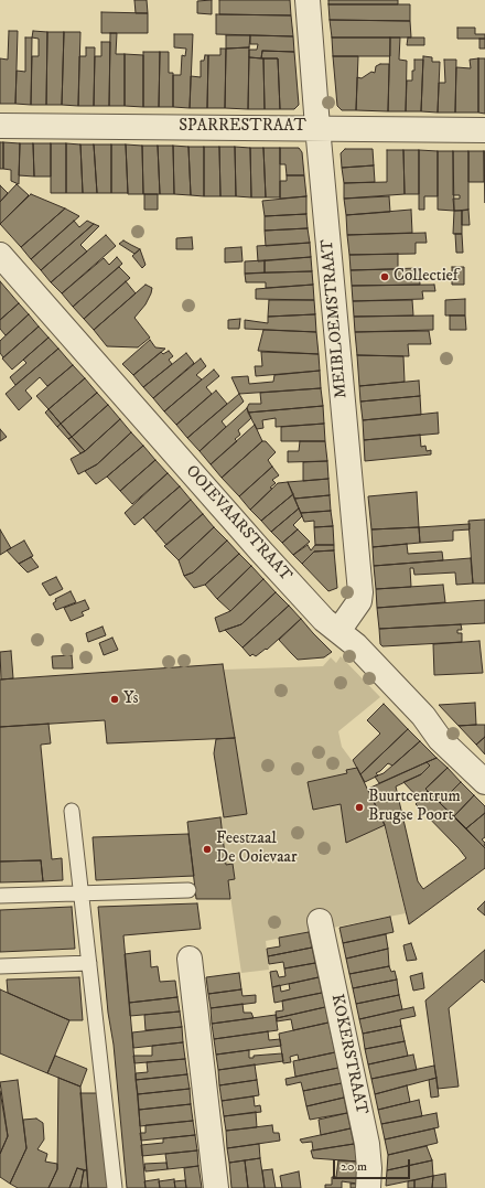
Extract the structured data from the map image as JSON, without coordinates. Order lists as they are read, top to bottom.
{
  "streets": {
    "street": [
      "SPARRESTRAAT",
      "MEIBLOEMSTRAAT",
      "OOIEVAARSTRAAT",
      "KOKERSTRAAT"
    ]
  },
  "crossings": [
    ["SPARRESTRAAT", "MEIBLOEMSTRAAT"],
    ["MEIBLOEMSTRAAT", "OOIEVAARSTRAAT"]
  ],
  "places": [
    "Collectief",
    "Ys",
    "Buurtcentrum Brugse Poort",
    "Feestzaal De Ooievaar"
  ],
  "scale_bar": "20 m"
}
